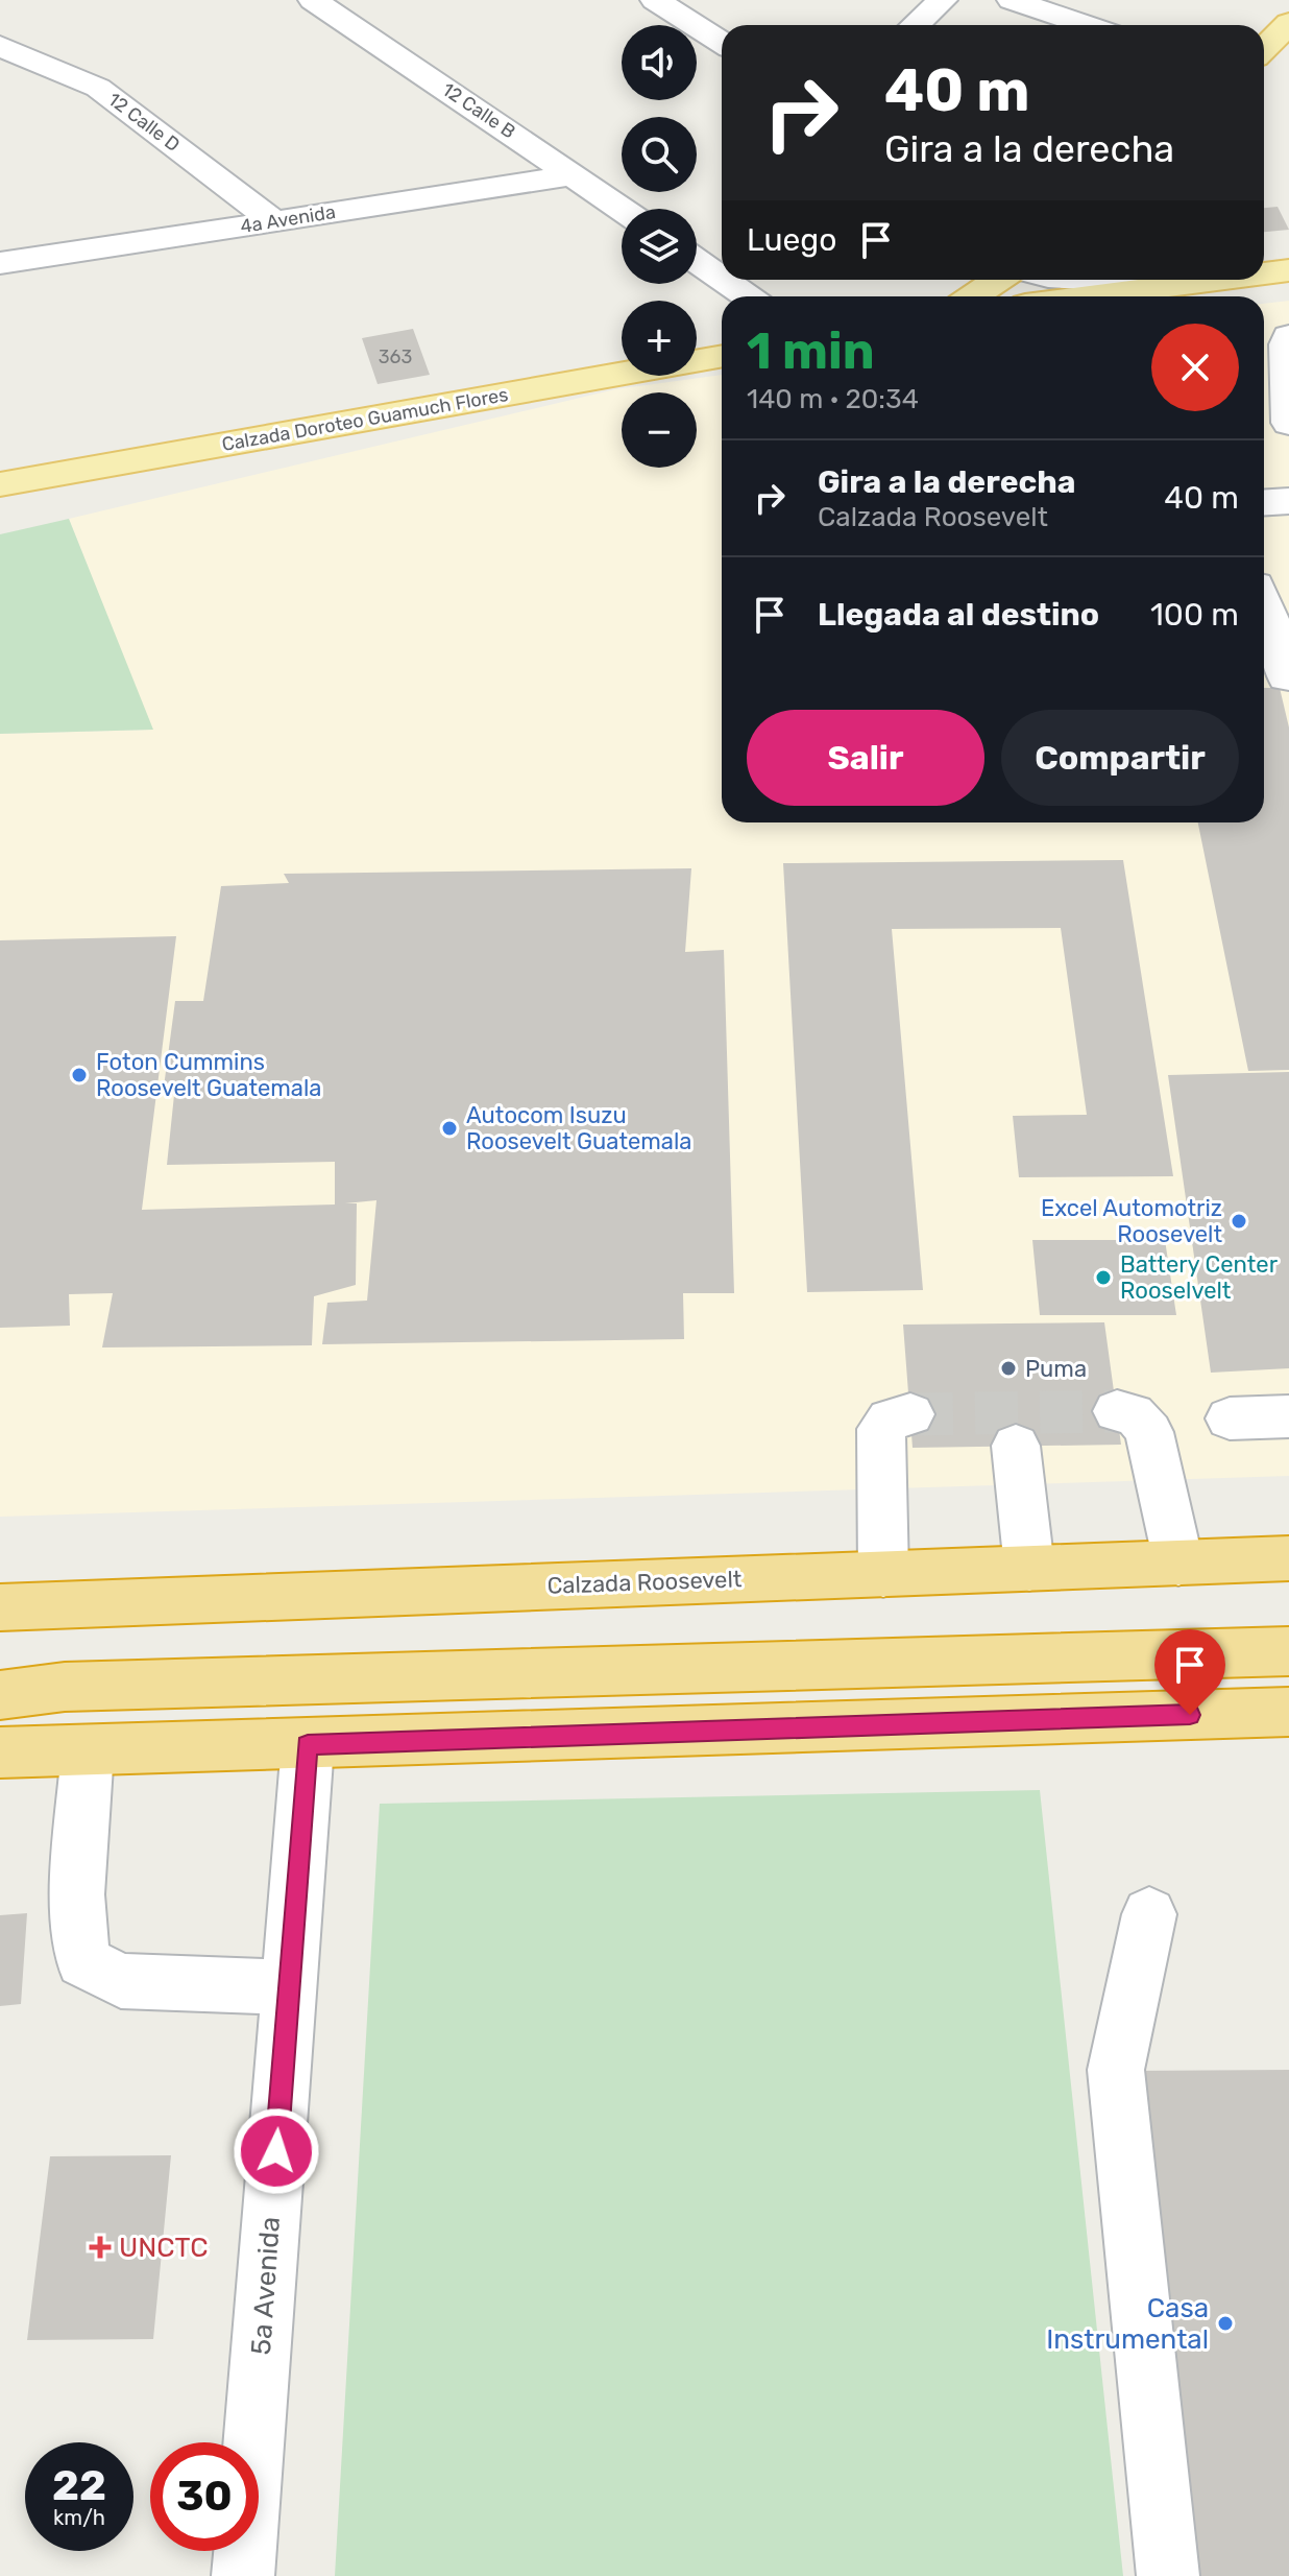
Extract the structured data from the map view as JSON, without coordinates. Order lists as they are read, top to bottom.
{
  "streets": {
    "highway": ["Calzada Roosevelt"],
    "main road": ["Calzada Doroteo Guamuch Flores"],
    "street": [
      "12 Calle B",
      "12 Calle D",
      "4a Avenida",
      "5a Avenida"
    ]
  },
  "crossings": [
    ["12 Calle B", "4a Avenida"],
    ["12 Calle D", "4a Avenida"]
  ],
  "places": {
    "other": [
      "Foton Cummins Roosevelt Guatemala",
      "Autocom Isuzu Roosevelt Guatemala",
      "Excel Automotriz Roosevelt",
      "Battery Center Rooselvelt",
      "Puma",
      "Casa Instrumental"
    ],
    "health": ["UNCTC"]
  },
  "house_numbers": ["363"],
  "page": {
    "map_buttons": ["+", "−"],
    "turn": ["40 m", "Gira a la derecha"],
    "then": "Luego",
    "heading": ["1 min", "140 m · 20:34"],
    "list": [
      {
        "name": "Gira a la derecha",
        "note": "Calzada Roosevelt",
        "value": "40 m"
      },
      {
        "name": "Llegada al destino",
        "value": "100 m"
      }
    ],
    "buttons": ["Salir", "Compartir"],
    "speed": "22 km/h",
    "limit": "30"
  }
}
